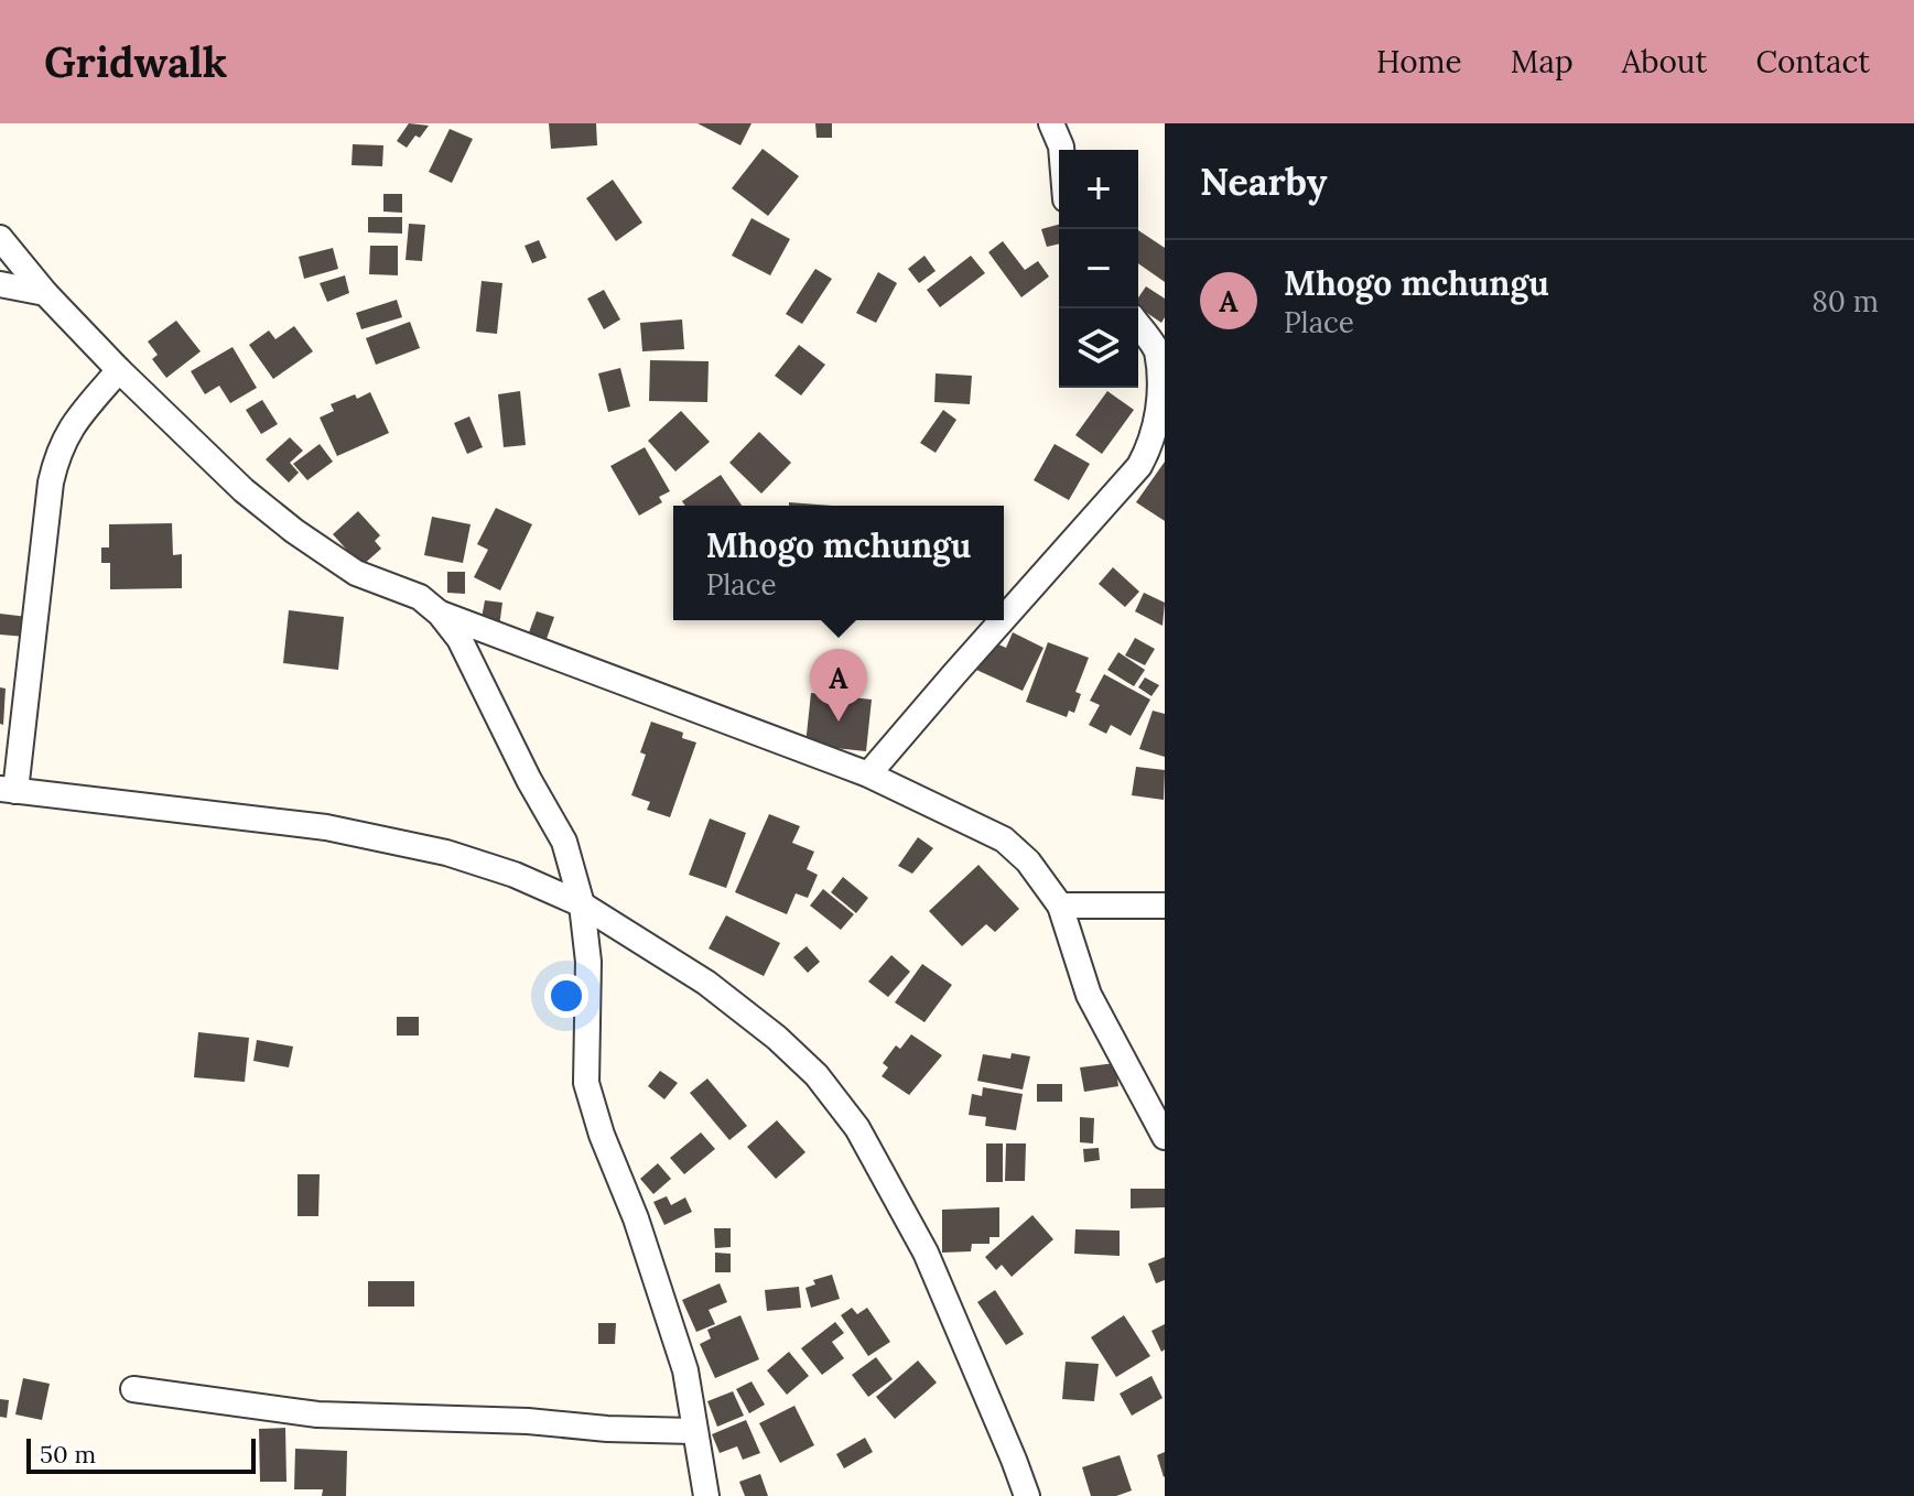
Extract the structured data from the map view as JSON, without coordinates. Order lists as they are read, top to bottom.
{
  "scale_bar": "50 m",
  "page": {
    "header": "Gridwalk",
    "nav": [
      "Home",
      "Map",
      "About",
      "Contact"
    ],
    "heading": "Nearby",
    "map_buttons": ["+", "−"],
    "list": [
      {
        "mark": "A",
        "name": "Mhogo mchungu",
        "note": "Place",
        "value": "80 m"
      }
    ],
    "popup": ["Mhogo mchungu", "Place"],
    "pins": "A",
    "scale": "50 m"
  }
}
